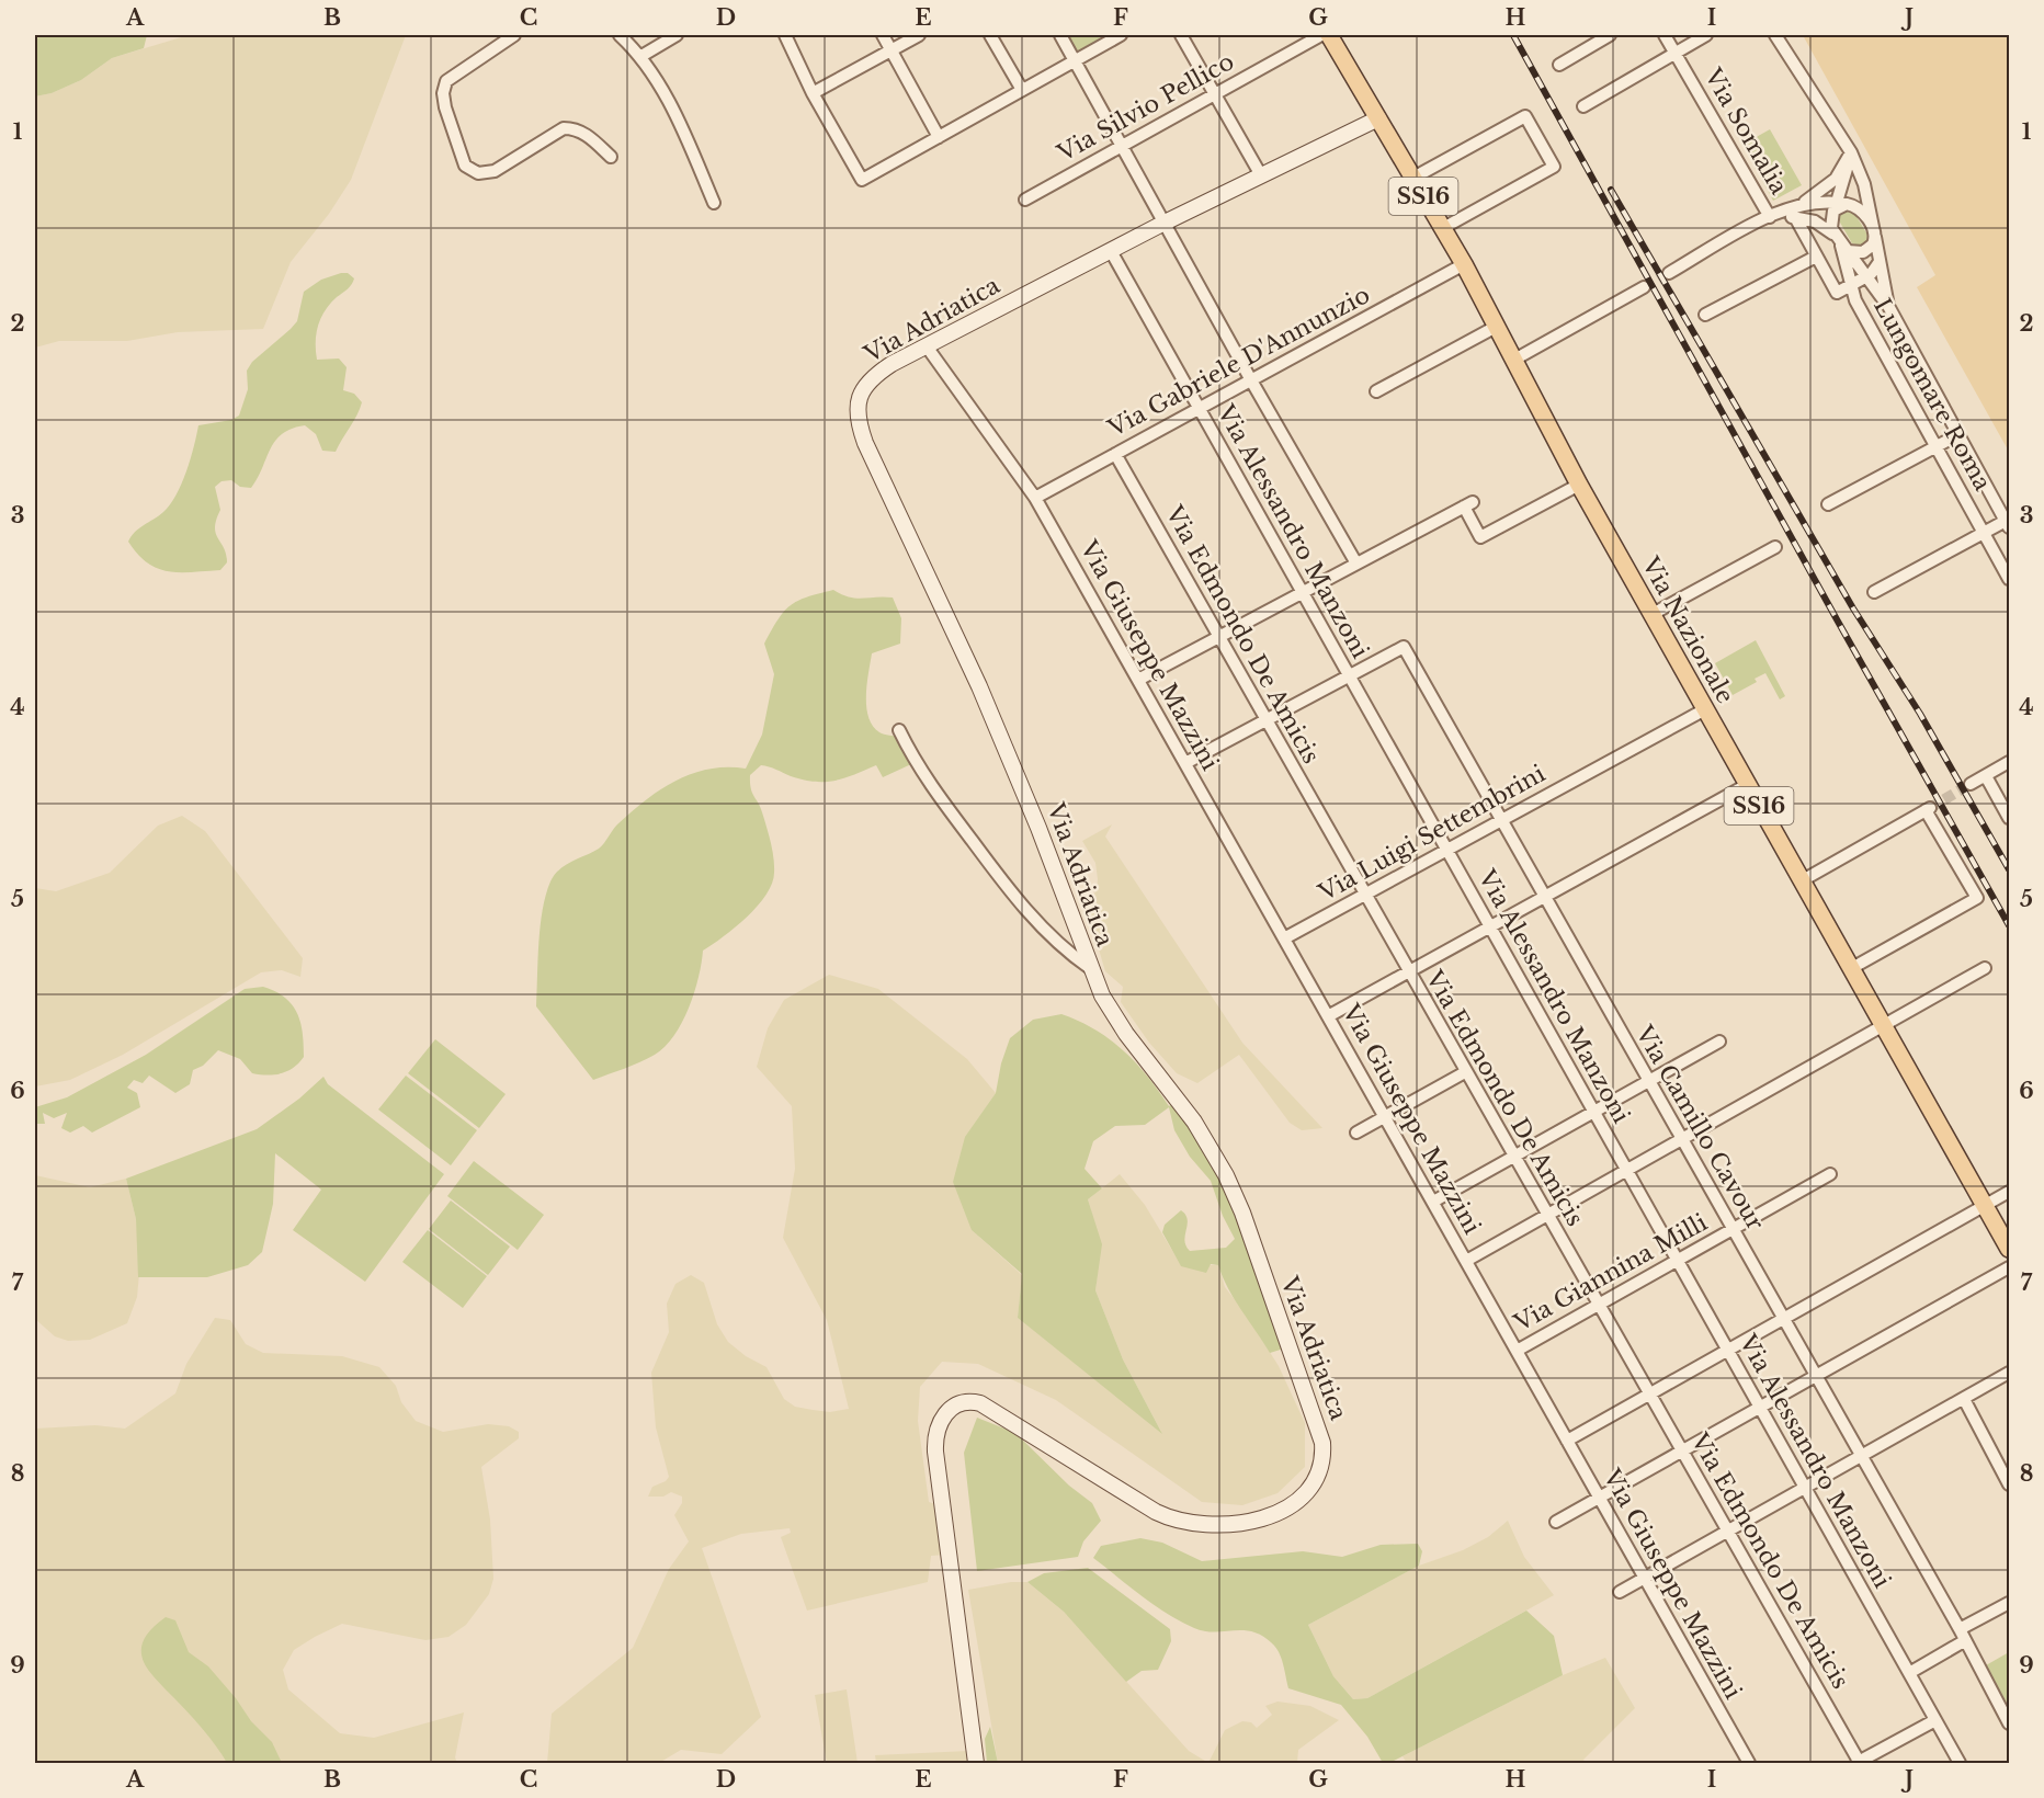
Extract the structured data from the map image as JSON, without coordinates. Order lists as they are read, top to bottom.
{
  "streets": {
    "main road": ["SS16", "Via Adriatica", "Via Nazionale"],
    "street": [
      "Via Silvio Pellico",
      "Via Somalia",
      "Via Gabriele D'Annunzio",
      "Lungomare Roma",
      "Via Alessandro Manzoni",
      "Via Edmondo De Amicis",
      "Via Giuseppe Mazzini",
      "Via Luigi Settembrini",
      "Via Camillo Cavour",
      "Via Giannina Milli"
    ]
  },
  "crossings": [
    ["Via Adriatica", "Via Alessandro Manzoni"],
    ["Via Adriatica", "Via Nazionale"],
    ["Via Adriatica", "Via Giuseppe Mazzini"],
    ["Via Gabriele D'Annunzio", "Via Alessandro Manzoni"],
    ["Via Gabriele D'Annunzio", "Via Nazionale"],
    ["Via Gabriele D'Annunzio", "Via Edmondo De Amicis"],
    ["Via Gabriele D'Annunzio", "Via Giuseppe Mazzini"],
    ["Via Alessandro Manzoni", "Via Luigi Settembrini"],
    ["Via Alessandro Manzoni", "Via Camillo Cavour"],
    ["Via Alessandro Manzoni", "Via Giannina Milli"],
    ["Via Nazionale", "Via Luigi Settembrini"],
    ["Via Edmondo De Amicis", "Via Luigi Settembrini"],
    ["Via Edmondo De Amicis", "Via Giannina Milli"],
    ["Via Giuseppe Mazzini", "Via Luigi Settembrini"],
    ["Via Giuseppe Mazzini", "Via Giannina Milli"],
    ["Via Luigi Settembrini", "Via Camillo Cavour"],
    ["Via Camillo Cavour", "Via Giannina Milli"]
  ],
  "grid": {
    "columns": [
      "A",
      "B",
      "C",
      "D",
      "E",
      "F",
      "G",
      "H",
      "I",
      "J"
    ],
    "rows": [
      "1",
      "2",
      "3",
      "4",
      "5",
      "6",
      "7",
      "8",
      "9"
    ]
  }
}
